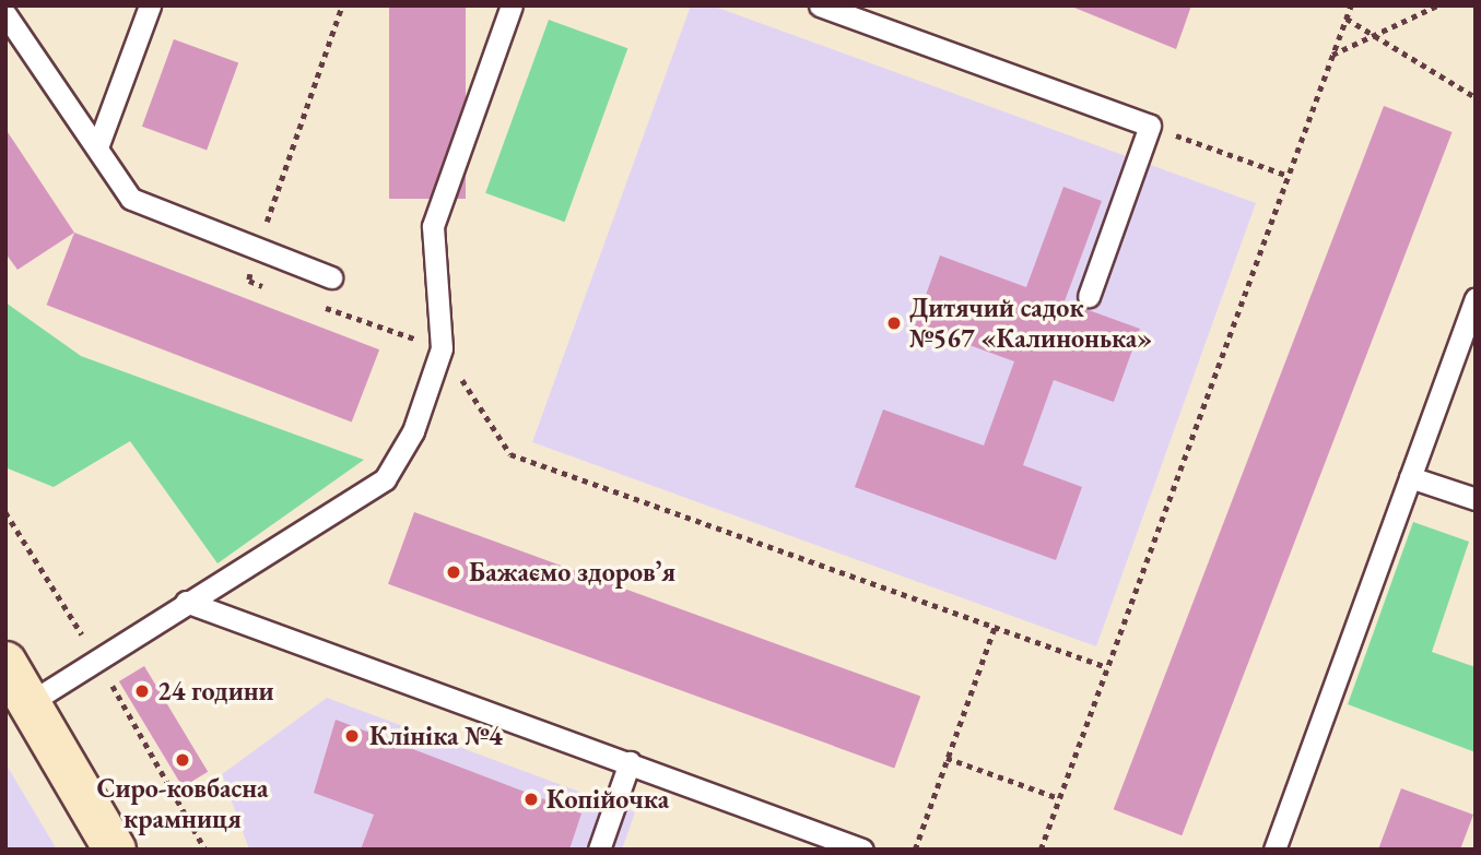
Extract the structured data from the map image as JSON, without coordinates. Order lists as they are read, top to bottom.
{
  "places": [
    "Дитячий садок №567 «Калинонька»",
    "Бажаємо здоровʼя",
    "24 години",
    "Клініка №4",
    "Сиро-ковбасна крамниця",
    "Копійочка"
  ]
}
